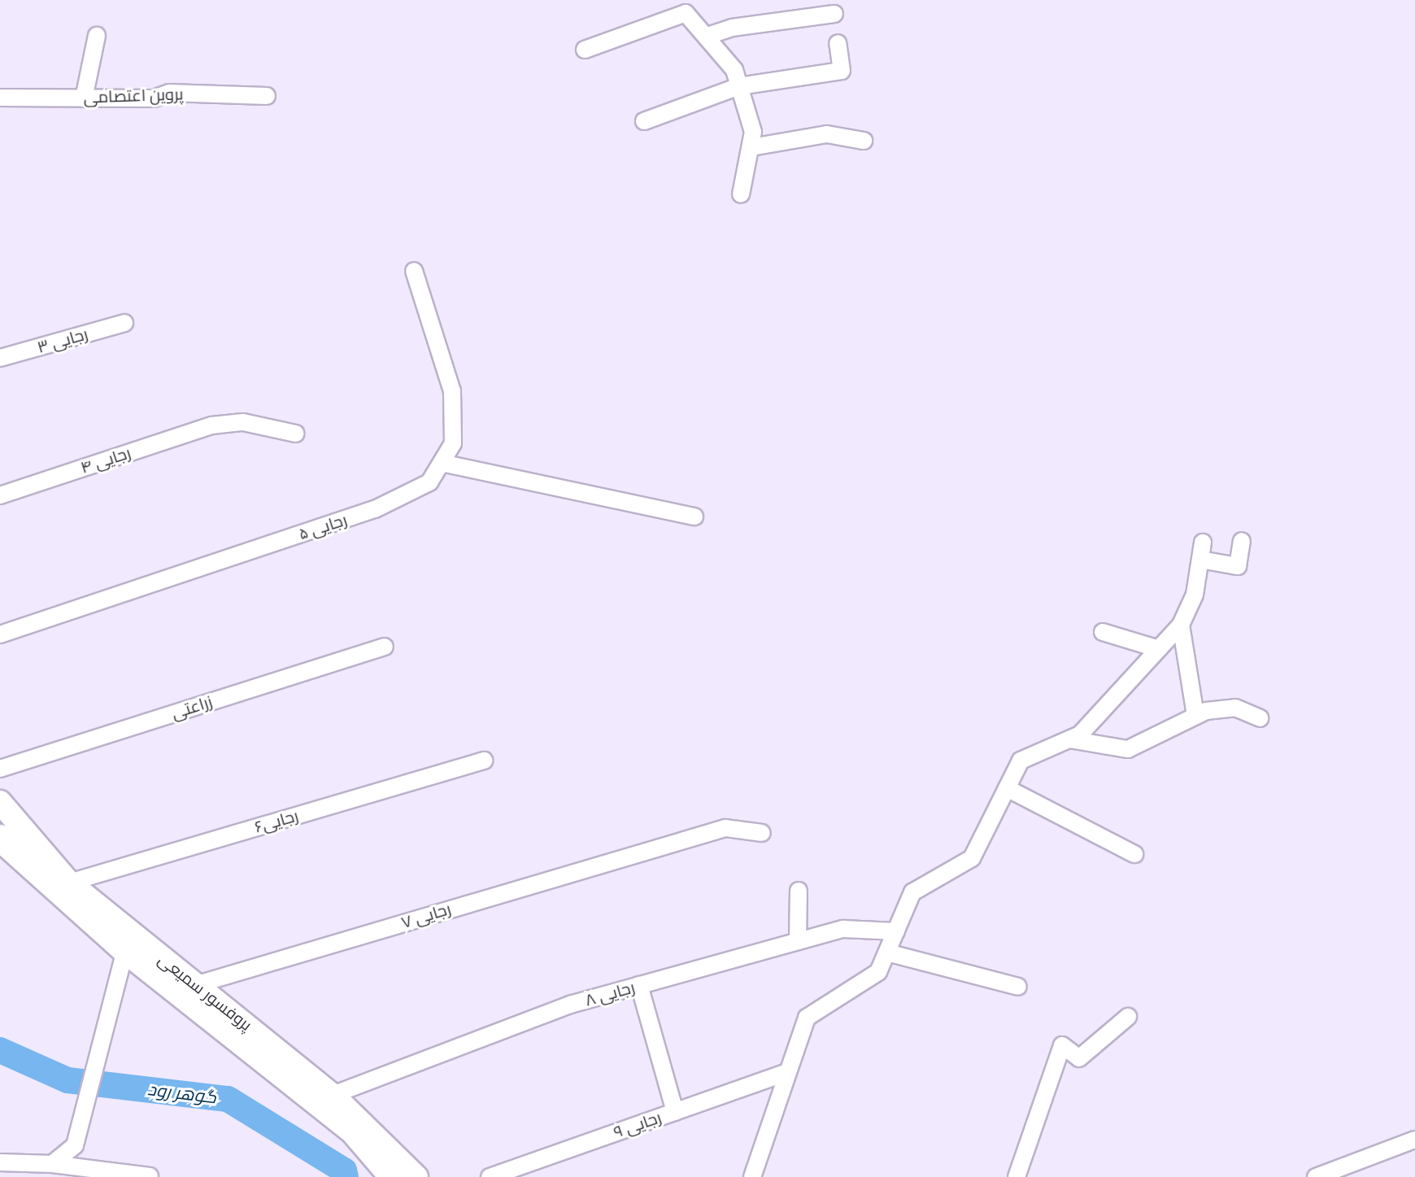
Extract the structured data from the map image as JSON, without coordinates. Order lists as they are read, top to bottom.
{
  "streets": {
    "main road": ["پروفسور سمیعی"],
    "street": [
      "پروین اعتصامی",
      "رجایی ۳",
      "رجایی ۴",
      "رجایی ۵",
      "زراعتی",
      "رجایی۶",
      "رجایی ۷",
      "رجایی ۸",
      "رجایی ۹"
    ]
  },
  "crossings": [
    ["رجایی۶", "پروفسور سمیعی"],
    ["رجایی ۷", "پروفسور سمیعی"],
    ["پروفسور سمیعی", "رجایی ۸"]
  ],
  "water": ["گوهر رود"]
}
